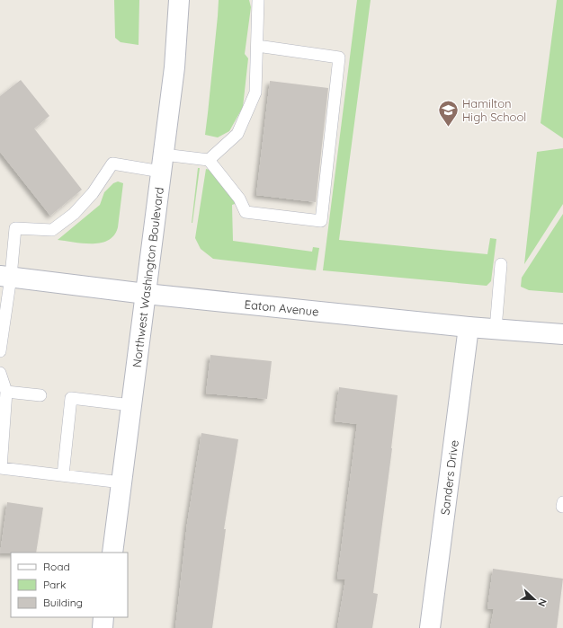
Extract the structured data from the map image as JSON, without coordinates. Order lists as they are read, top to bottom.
{
  "streets": {
    "street": ["Northwest Washington Boulevard", "Eaton Avenue", "Sanders Drive"]
  },
  "crossings": [
    ["Northwest Washington Boulevard", "Eaton Avenue"],
    ["Eaton Avenue", "Sanders Drive"]
  ],
  "places": {
    "school or university": ["Hamilton High School"]
  },
  "legend": ["Road", "Park", "Building"],
  "north": "right"
}
